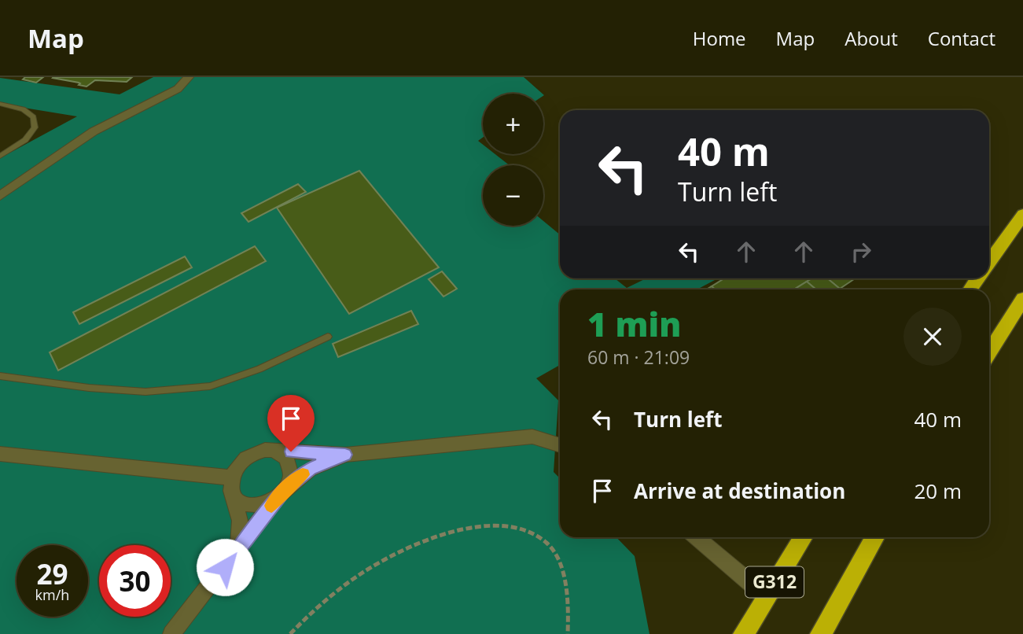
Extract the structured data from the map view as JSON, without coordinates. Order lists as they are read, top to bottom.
{
  "streets": {
    "highway": ["G312"]
  },
  "page": {
    "header": "Map",
    "nav": [
      "Home",
      "Map",
      "About",
      "Contact"
    ],
    "map_buttons": ["+", "−"],
    "turn": ["40 m", "Turn left"],
    "heading": ["1 min", "60 m · 21:09"],
    "list": [
      {
        "name": "Turn left",
        "value": "40 m"
      },
      {
        "name": "Arrive at destination",
        "value": "20 m"
      }
    ],
    "speed": "29 km/h",
    "limit": "30"
  }
}
